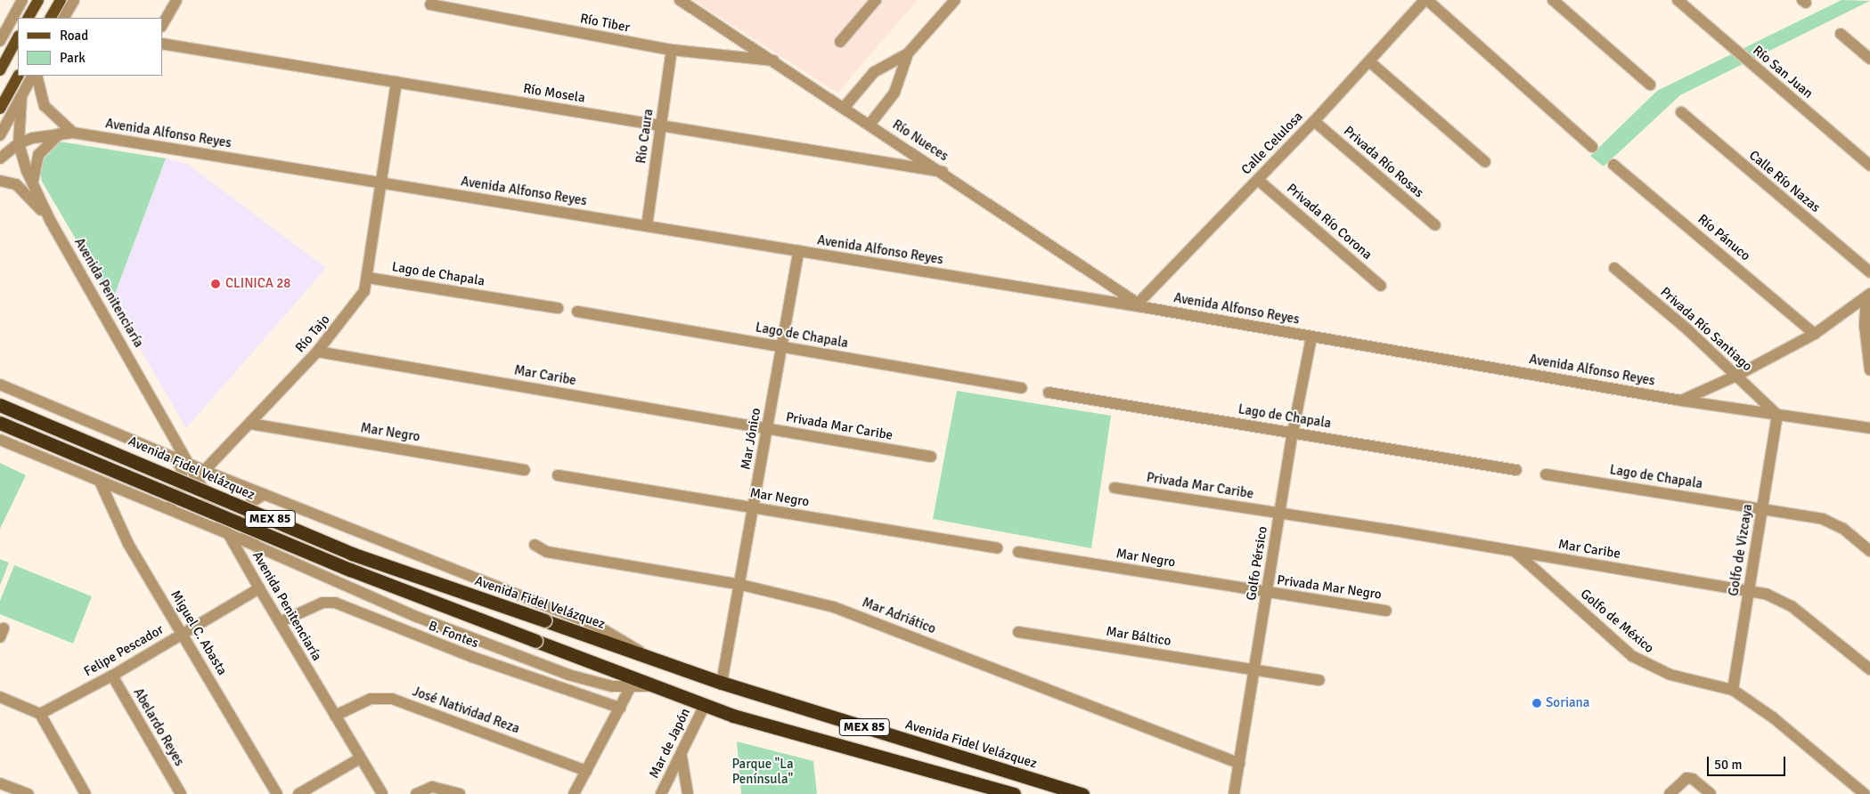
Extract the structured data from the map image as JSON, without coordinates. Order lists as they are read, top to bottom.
{
  "streets": {
    "highway": ["Avenida Fidel Velázquez", "MEX 85"],
    "street": [
      "Río Tiber",
      "Río San Juan",
      "Río Mosela",
      "Avenida Alfonso Reyes",
      "Río Caura",
      "Río Nueces",
      "Calle Celulosa",
      "Privada Río Rosas",
      "Calle Río Nazas",
      "Privada Río Corona",
      "Río Pánuco",
      "Lago de Chapala",
      "Avenida Penitenciaría",
      "Privada Río Santiago",
      "Río Tajo",
      "Mar Caribe",
      "Privada Mar Caribe",
      "Mar Negro",
      "Mar Jónico",
      "Golfo de Vizcaya",
      "Golfo Pérsico",
      "Privada Mar Negro",
      "Mar Adriático",
      "Golfo de México",
      "Miguel C. Abasta",
      "B. Fontes",
      "Mar Báltico",
      "Felipe Pescador",
      "José Natividad Reza",
      "Abelardo Reyes",
      "Mar de Japón"
    ]
  },
  "crossings": [
    ["Río Tiber", "Río Caura"],
    ["Río Tiber", "Río Nueces"],
    ["Río Mosela", "Río Caura"],
    ["Río Mosela", "Río Nueces"],
    ["Río Mosela", "Río Tajo"],
    ["Avenida Alfonso Reyes", "Río Caura"],
    ["Avenida Alfonso Reyes", "Río Nueces"],
    ["Avenida Alfonso Reyes", "Calle Celulosa"],
    ["Avenida Alfonso Reyes", "Avenida Penitenciaría"],
    ["Avenida Alfonso Reyes", "Privada Río Santiago"],
    ["Avenida Alfonso Reyes", "Río Tajo"],
    ["Avenida Alfonso Reyes", "Mar Jónico"],
    ["Avenida Alfonso Reyes", "Golfo de Vizcaya"],
    ["Avenida Alfonso Reyes", "Golfo Pérsico"],
    ["Río Nueces", "Calle Celulosa"],
    ["Calle Celulosa", "Privada Río Rosas"],
    ["Calle Celulosa", "Privada Río Corona"],
    ["Lago de Chapala", "Río Tajo"],
    ["Lago de Chapala", "Mar Jónico"],
    ["Lago de Chapala", "Golfo de Vizcaya"],
    ["Lago de Chapala", "Golfo Pérsico"],
    ["Avenida Penitenciaría", "B. Fontes"],
    ["Avenida Penitenciaría", "Felipe Pescador"],
    ["Avenida Penitenciaría", "José Natividad Reza"],
    ["Privada Río Santiago", "Golfo de Vizcaya"],
    ["Río Tajo", "Mar Caribe"],
    ["Río Tajo", "Mar Negro"],
    ["Mar Caribe", "Privada Mar Caribe"],
    ["Mar Caribe", "Mar Jónico"],
    ["Mar Caribe", "Golfo de Vizcaya"],
    ["Mar Caribe", "Golfo Pérsico"],
    ["Mar Caribe", "Golfo de México"],
    ["Privada Mar Caribe", "Mar Jónico"],
    ["Privada Mar Caribe", "Golfo Pérsico"],
    ["Mar Negro", "Mar Jónico"],
    ["Mar Negro", "Golfo Pérsico"],
    ["Mar Negro", "Privada Mar Negro"],
    ["Mar Jónico", "Avenida Fidel Velázquez"],
    ["Mar Jónico", "Mar Adriático"],
    ["MEX 85", "Mar de Japón"],
    ["Golfo de Vizcaya", "Golfo de México"],
    ["Golfo Pérsico", "Privada Mar Negro"],
    ["Golfo Pérsico", "Mar Adriático"],
    ["Golfo Pérsico", "Mar Báltico"],
    ["Miguel C. Abasta", "Felipe Pescador"],
    ["Felipe Pescador", "Abelardo Reyes"]
  ],
  "parks": ["Parque \"La Península\""],
  "places": ["CLINICA 28", "Soriana"],
  "legend": ["Road", "Park"],
  "scale_bar": "50 m"
}
